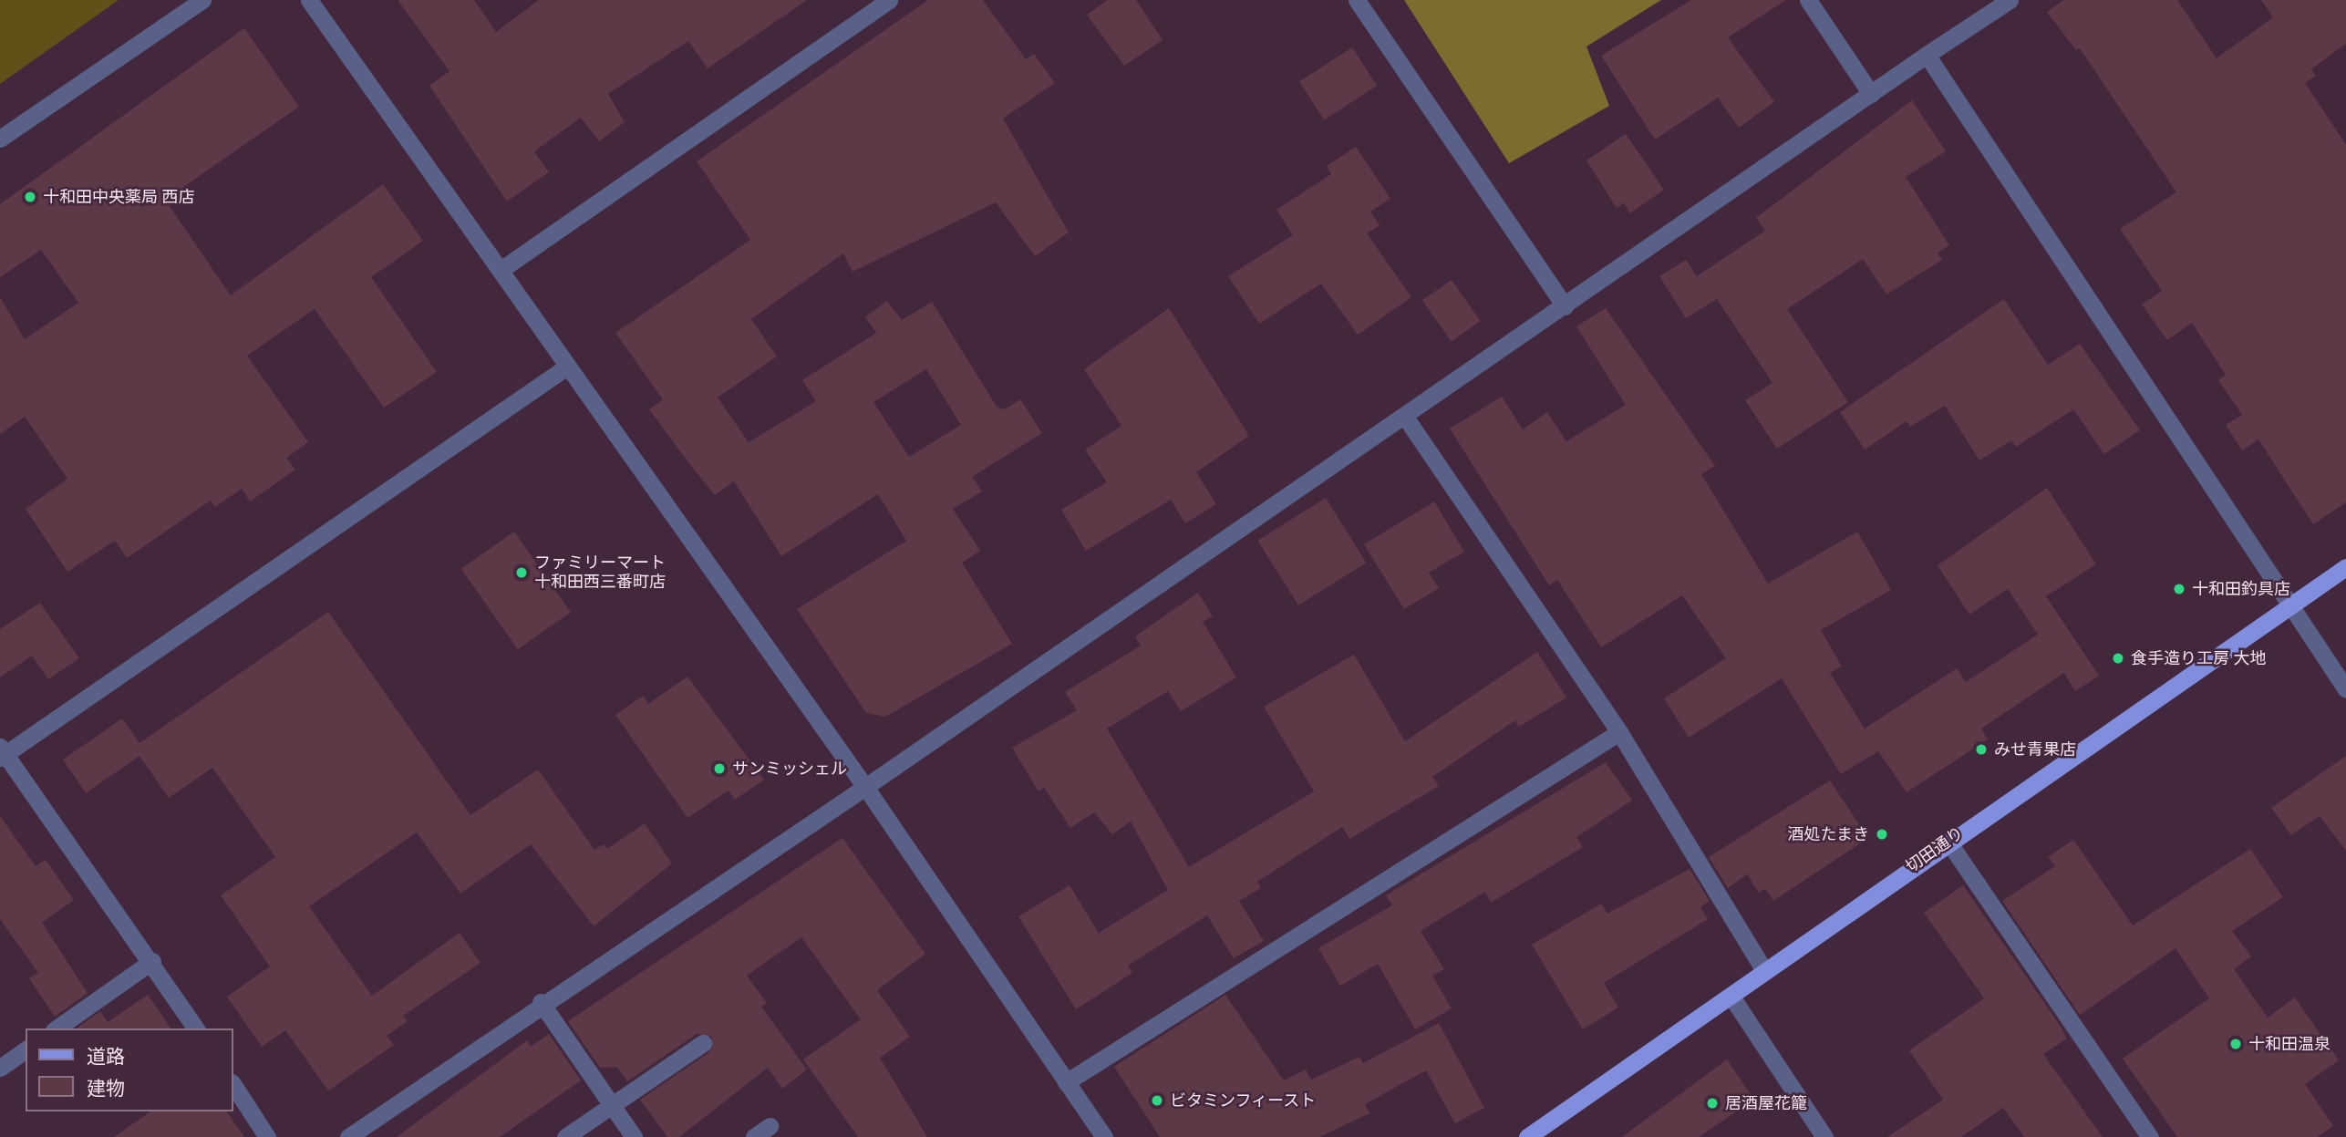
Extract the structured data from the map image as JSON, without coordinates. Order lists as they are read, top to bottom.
{
  "streets": {
    "main road": ["切田通り"]
  },
  "places": [
    "十和田中央薬局 西店",
    "ファミリーマート 十和田西三番町店",
    "十和田釣具店",
    "食手造り工房 大地",
    "みせ青果店",
    "サンミッシェル",
    "酒処たまき",
    "十和田温泉",
    "ビタミンフィースト",
    "居酒屋花籠"
  ],
  "legend": ["道路", "建物"]
}
